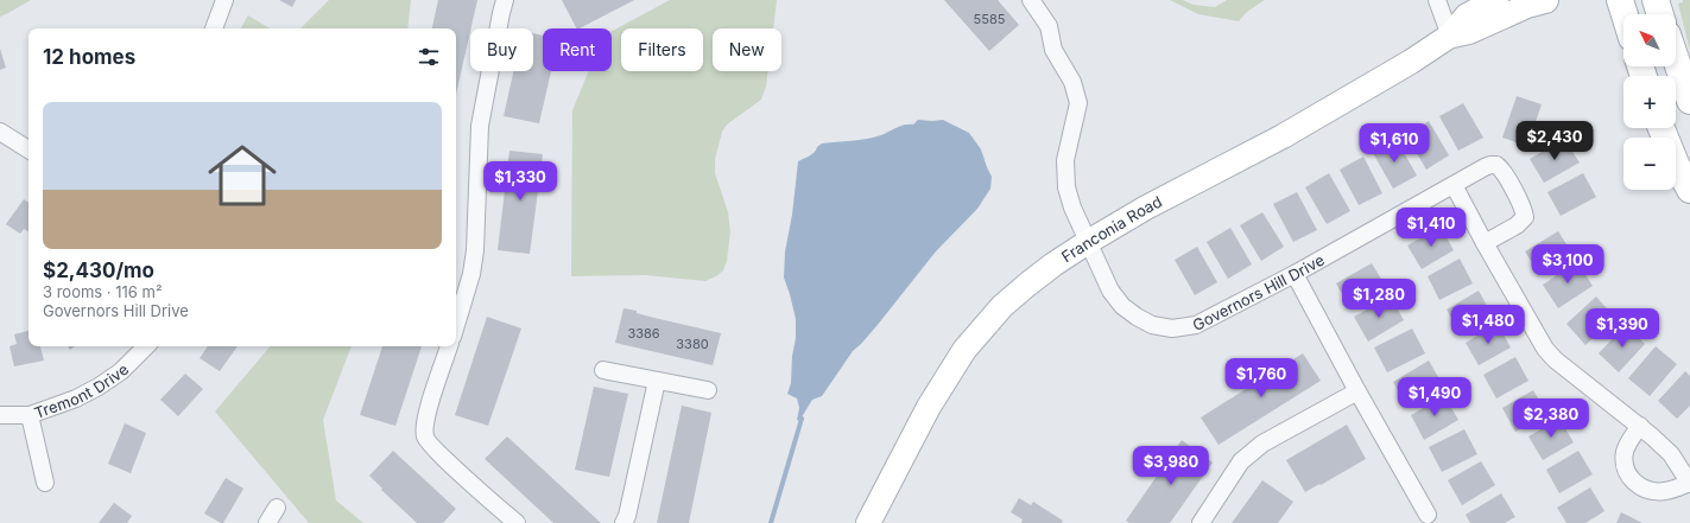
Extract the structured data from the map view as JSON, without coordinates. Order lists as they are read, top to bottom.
{
  "streets": {
    "main road": ["Franconia Road"],
    "street": ["Governors Hill Drive", "Tremont Drive"]
  },
  "crossings": [
    ["Franconia Road", "Governors Hill Drive"]
  ],
  "house_numbers": ["5585", "3386", "3380"],
  "north": "top left",
  "page": {
    "map_buttons": ["+", "−"],
    "chip": [
      "Buy",
      "Rent",
      "Filters",
      "New"
    ],
    "heading": "12 homes",
    "list": [
      {
        "name": "$2,430/mo",
        "note": "3 rooms · 116 m² · Governors Hill Drive"
      }
    ],
    "price": [
      "$2,430",
      "$1,610",
      "$1,330",
      "$1,410",
      "$3,100",
      "$1,280",
      "$1,480",
      "$1,390",
      "$1,760",
      "$1,490",
      "$2,380",
      "$3,980"
    ]
  }
}
